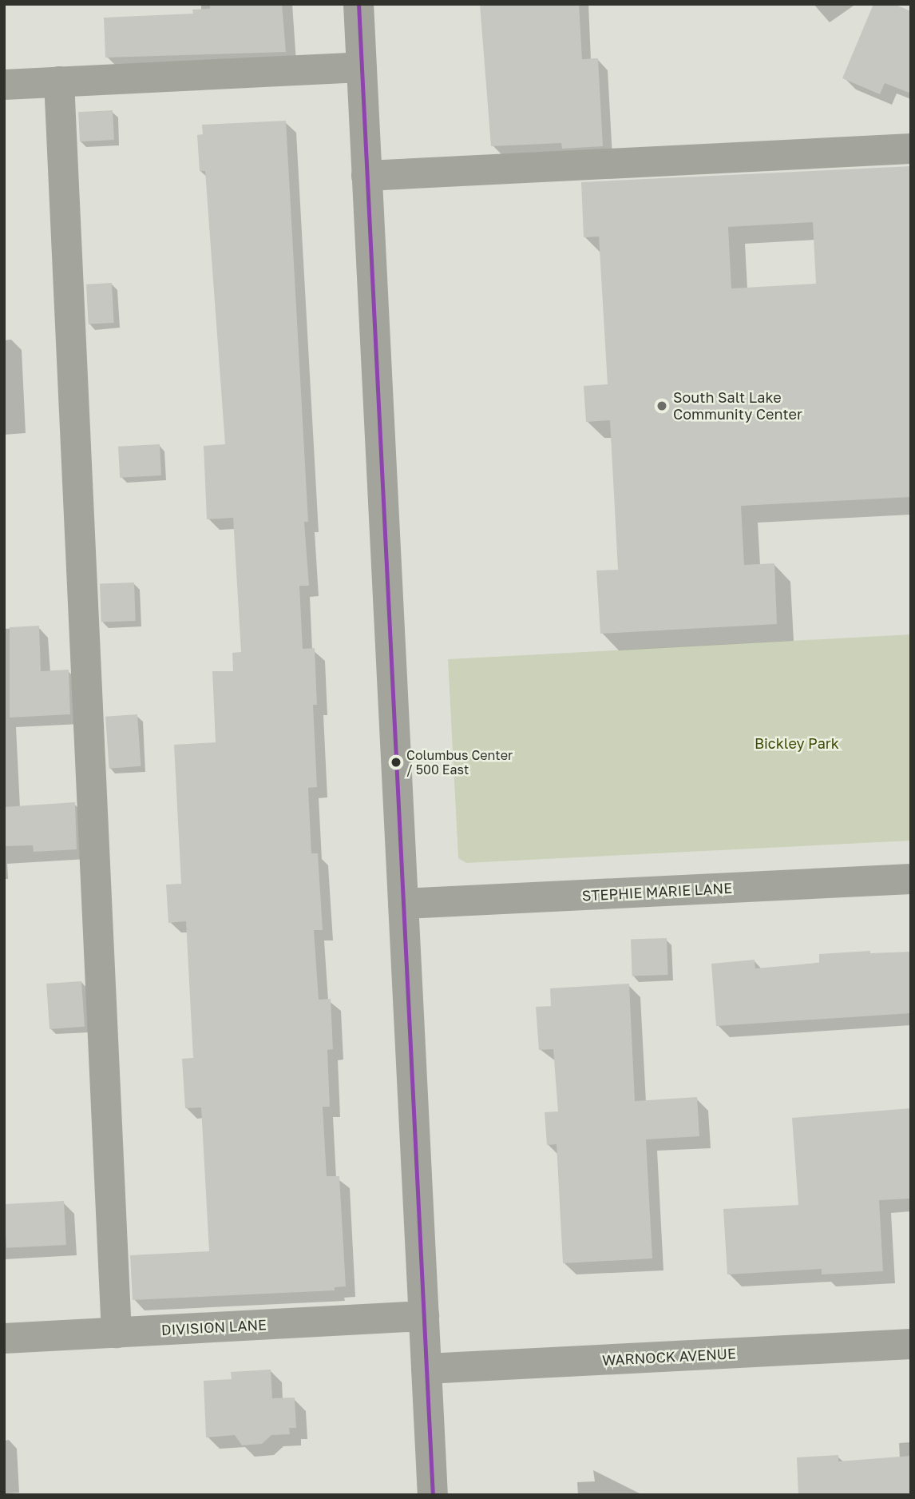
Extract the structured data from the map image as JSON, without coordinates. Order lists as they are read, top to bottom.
{
  "streets": {
    "street": ["STEPHIE MARIE LANE", "DIVISION LANE", "WARNOCK AVENUE"]
  },
  "parks": ["Bickley Park"],
  "places": ["South Salt Lake Community Center", "Columbus Center / 500 East"]
}
